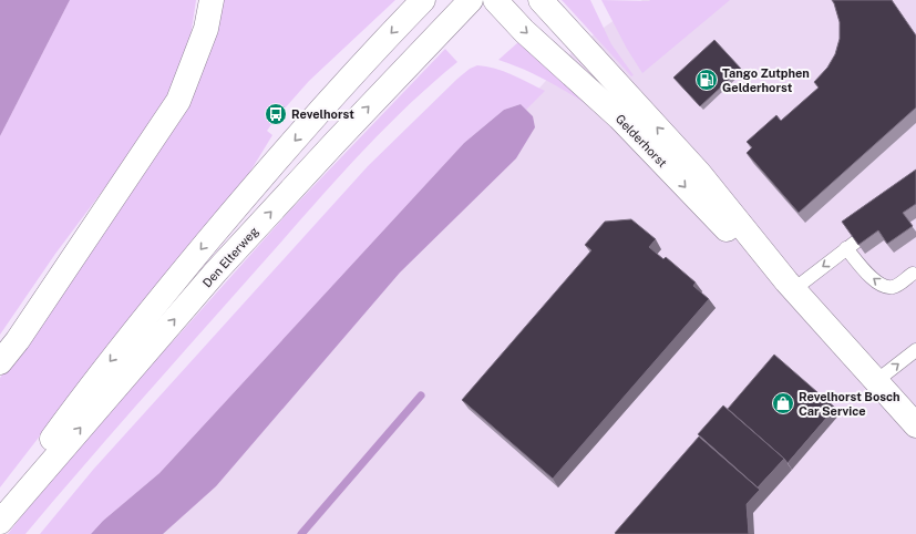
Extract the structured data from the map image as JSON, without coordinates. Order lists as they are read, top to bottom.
{
  "streets": {
    "street": ["Gelderhorst", "Den Elterweg"]
  },
  "places": {
    "fuel station": ["Tango Zutphen Gelderhorst"],
    "bus stop": ["Revelhorst"],
    "shop": ["Revelhorst Bosch Car Service"]
  }
}
